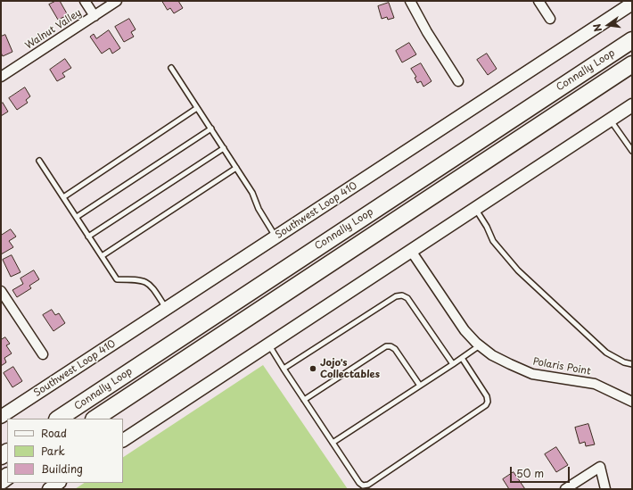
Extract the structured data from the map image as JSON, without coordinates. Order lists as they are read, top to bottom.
{
  "streets": {
    "highway": ["Connally Loop"],
    "main road": ["Southwest Loop 410"],
    "street": ["Walnut Valley", "Polaris Point"]
  },
  "places": ["Jojo's Collectables"],
  "legend": ["Road", "Park", "Building"],
  "scale_bar": "50 m",
  "north": "left"
}
